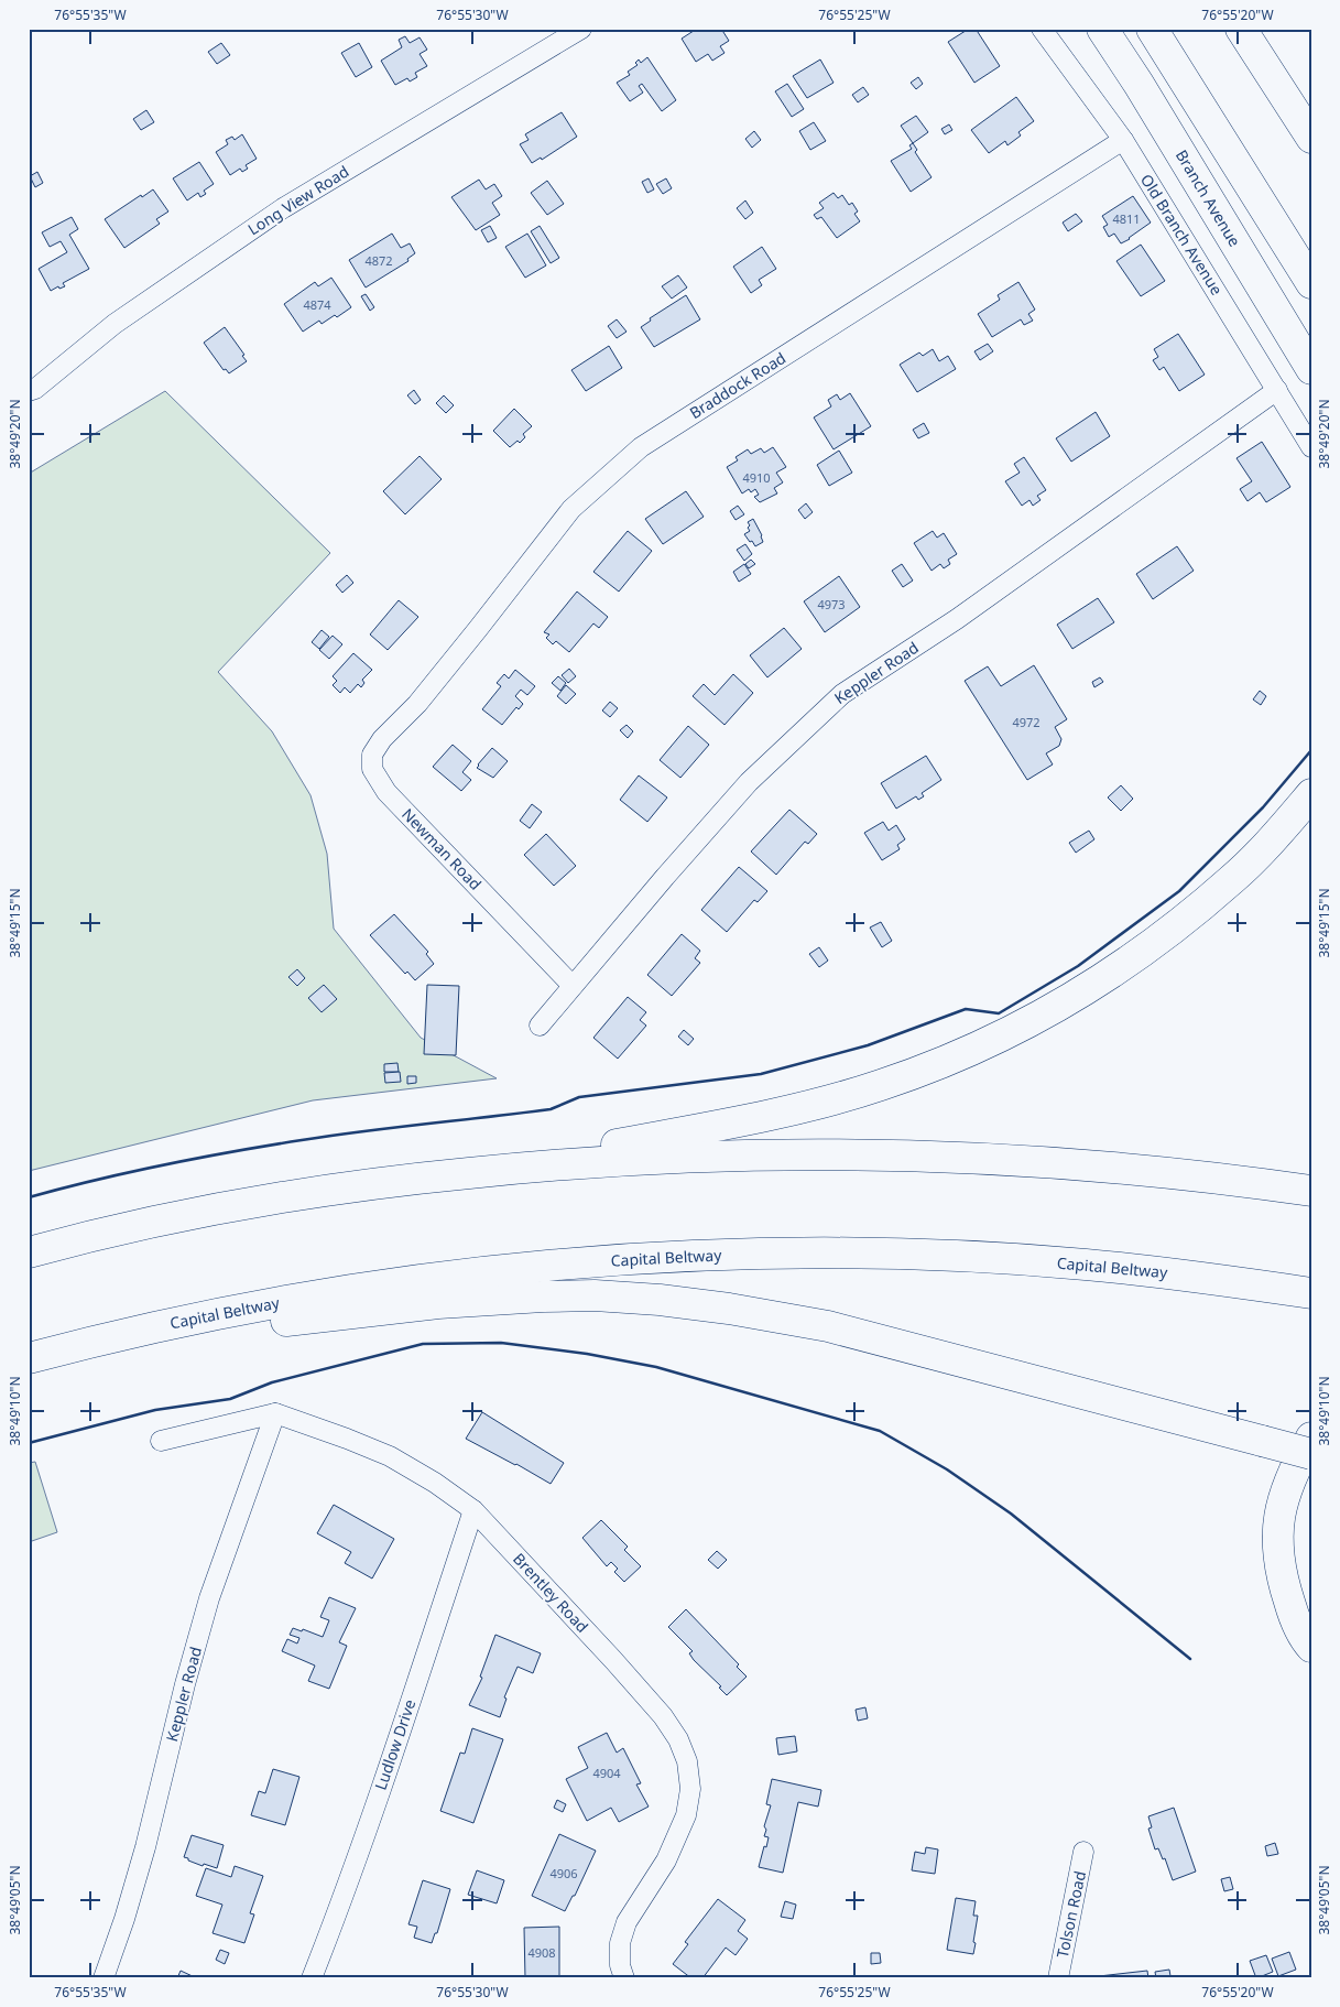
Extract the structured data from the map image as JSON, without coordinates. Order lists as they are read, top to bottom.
{
  "streets": {
    "highway": ["Branch Avenue", "Capital Beltway"],
    "street": [
      "Long View Road",
      "Old Branch Avenue",
      "Braddock Road",
      "Keppler Road",
      "Newman Road",
      "Brentley Road",
      "Ludlow Drive",
      "Tolson Road"
    ]
  },
  "crossings": [
    ["Old Branch Avenue", "Braddock Road"],
    ["Old Branch Avenue", "Keppler Road"],
    ["Braddock Road", "Newman Road"],
    ["Keppler Road", "Newman Road"],
    ["Keppler Road", "Brentley Road"],
    ["Brentley Road", "Ludlow Drive"]
  ],
  "house_numbers": [
    "4811",
    "4872",
    "4874",
    "4910",
    "4973",
    "4972",
    "4904",
    "4906",
    "4908"
  ],
  "coordinates": [
    "76°55'35\"W",
    "76°55'30\"W",
    "76°55'25\"W",
    "76°55'20\"W",
    "38°49'20\"N",
    "38°49'15\"N",
    "38°49'10\"N",
    "38°49'05\"N"
  ]
}
